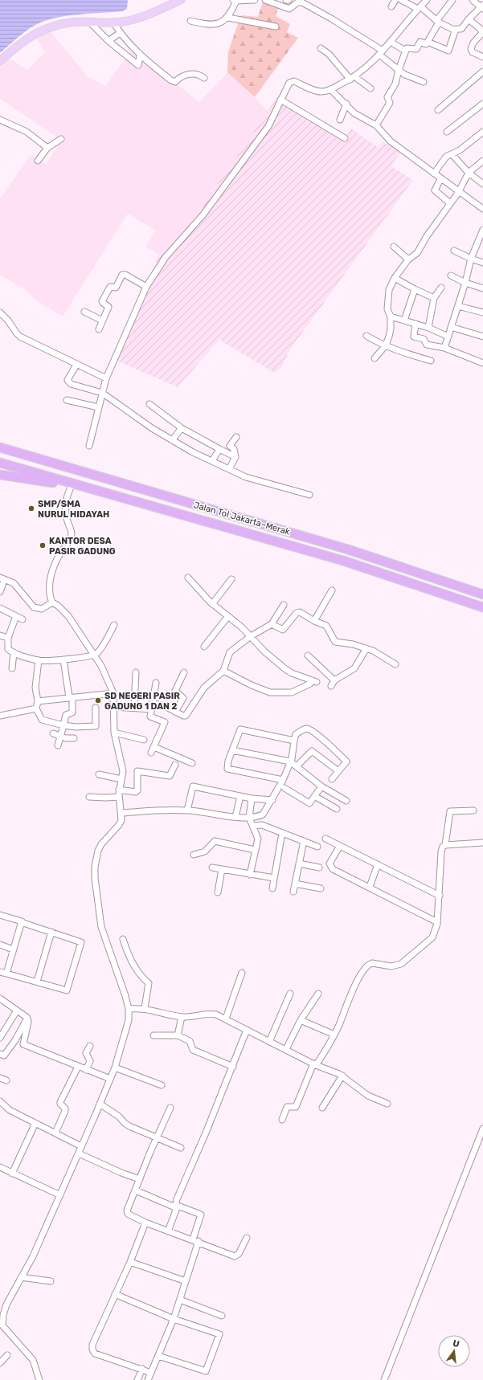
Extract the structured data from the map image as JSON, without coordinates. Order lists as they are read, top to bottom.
{
  "streets": {
    "highway": ["Jalan Tol Jakarta–Merak"]
  },
  "places": ["SMP/SMA NURUL HIDAYAH", "KANTOR DESA PASIR GADUNG", "SD NEGERI PASIR GADUNG 1 DAN 2"],
  "north": "top"
}
